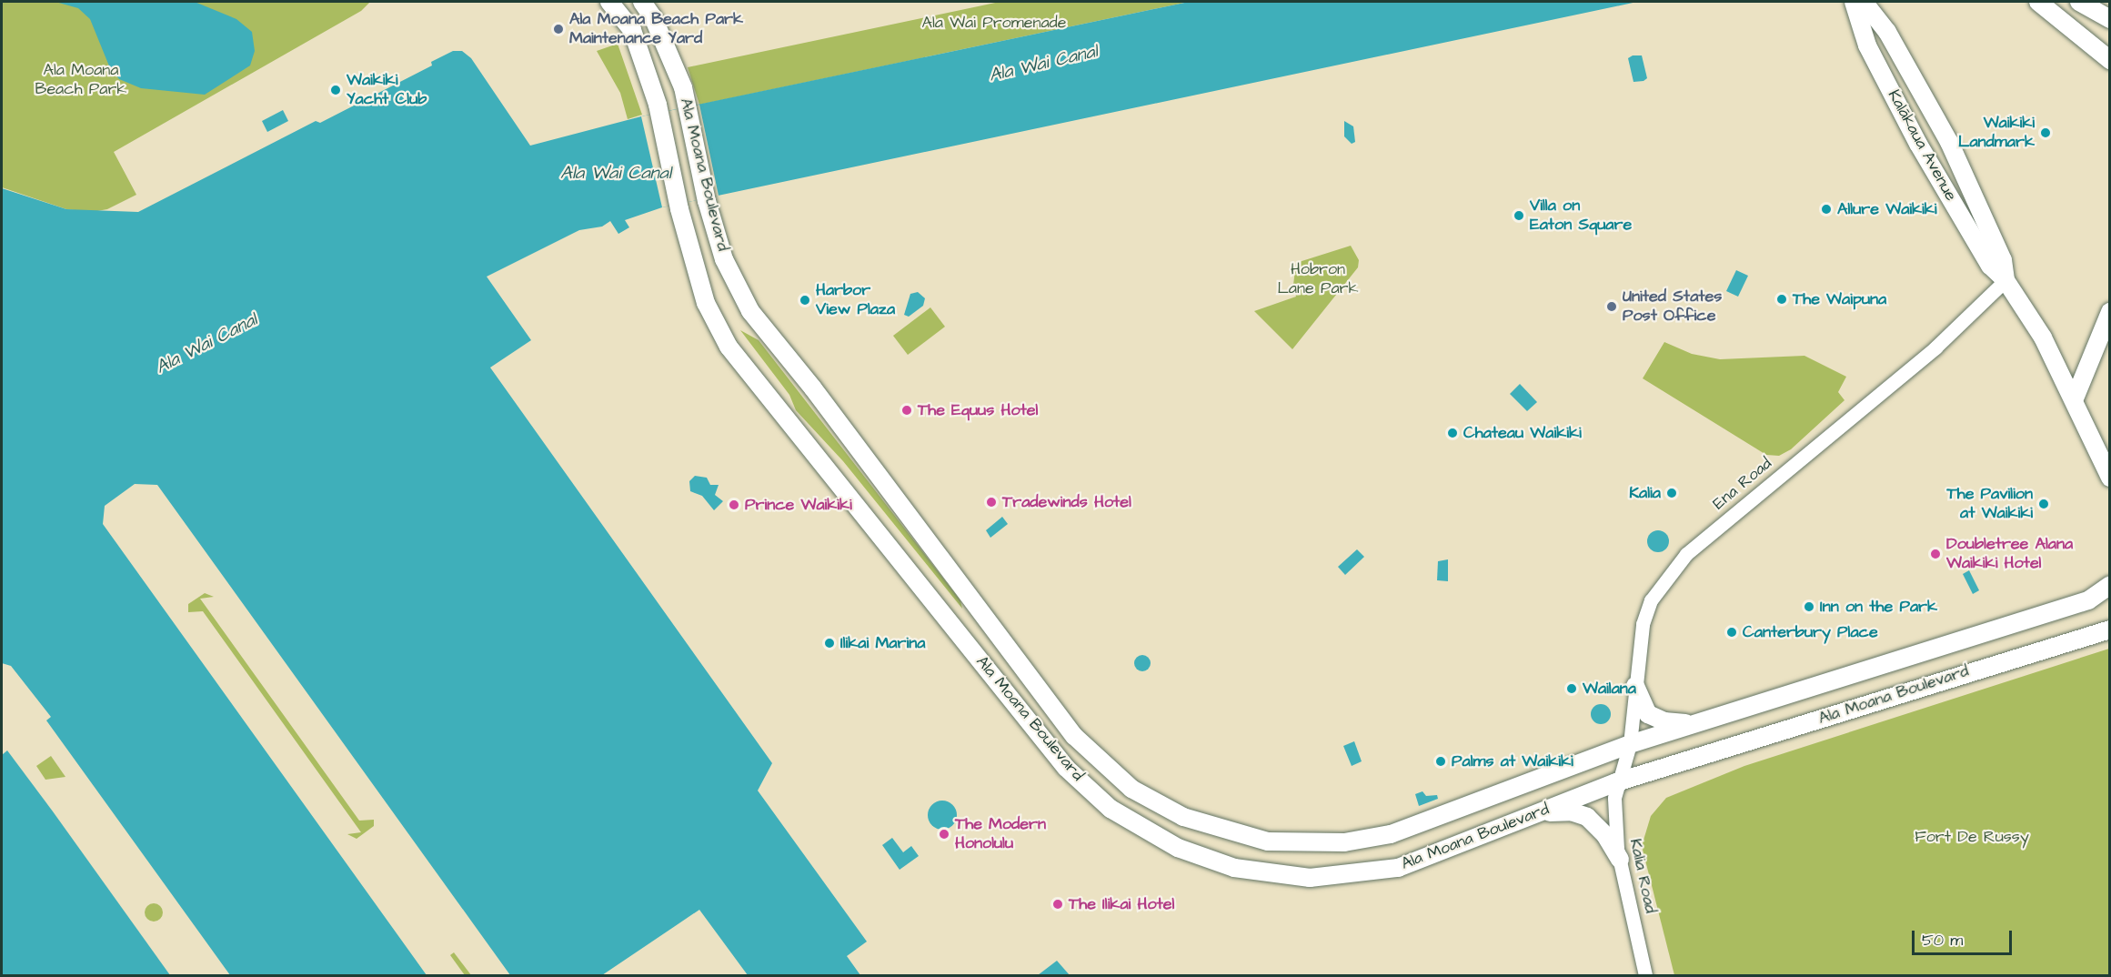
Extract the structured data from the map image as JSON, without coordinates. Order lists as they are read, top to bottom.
{
  "streets": {
    "main road": ["Kalākaua Avenue", "Ala Moana Boulevard"],
    "street": ["Ena Road", "Kalia Road"]
  },
  "crossings": [
    ["Kalākaua Avenue", "Ena Road"],
    ["Ala Moana Boulevard", "Ena Road"],
    ["Ala Moana Boulevard", "Kalia Road"],
    ["Ena Road", "Kalia Road"]
  ],
  "water": ["Ala Wai Canal"],
  "parks": [
    "Ala Wai Promenade",
    "Ala Moana Beach Park",
    "Hobron Lane Park",
    "Fort De Russy"
  ],
  "places": [
    "Ala Moana Beach Park Maintenance Yard",
    "Waikiki Yacht Club",
    "Waikiki Landmark",
    "Allure Waikiki",
    "Villa on Eaton Square",
    "The Waipuna",
    "Harbor View Plaza",
    "United States Post Office",
    "The Equus Hotel",
    "Chateau Waikiki",
    "Kalia",
    "Tradewinds Hotel",
    "The Pavilion at Waikiki",
    "Prince Waikiki",
    "Doubletree Alana Waikiki Hotel",
    "Inn on the Park",
    "Canterbury Place",
    "Ilikai Marina",
    "Wailana",
    "Palms at Waikiki",
    "The Modern Honolulu",
    "The Ilikai Hotel"
  ],
  "scale_bar": "50 m"
}
